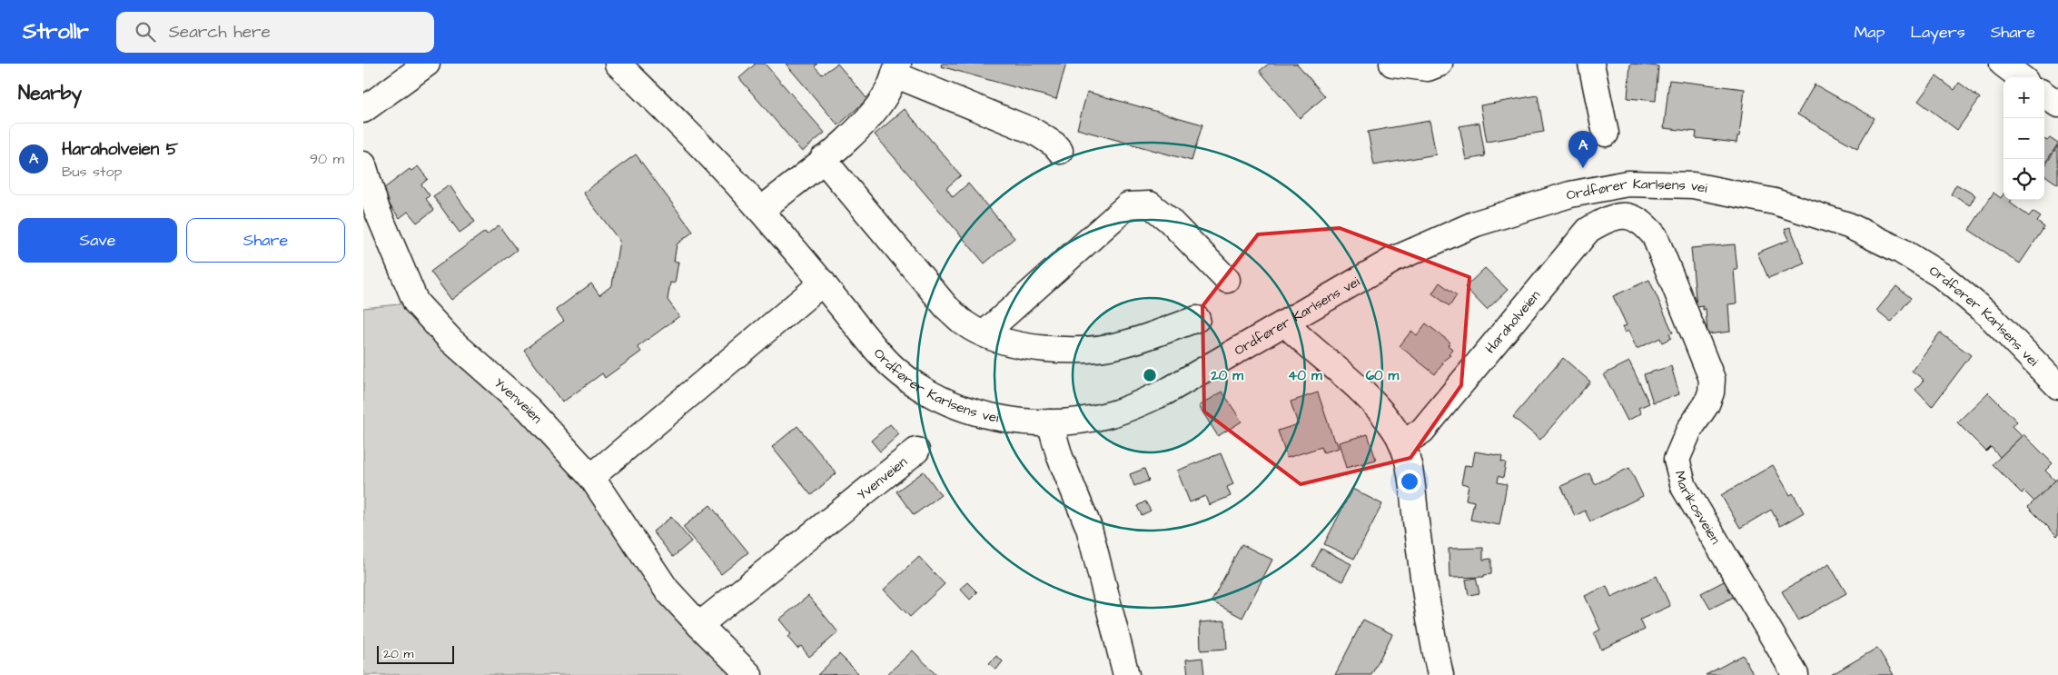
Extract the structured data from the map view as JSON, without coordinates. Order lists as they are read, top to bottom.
{
  "streets": {
    "street": [
      "Ordfører Karlsens vei",
      "Haraholveien",
      "Yvenveien",
      "Marikosveien"
    ]
  },
  "crossings": [
    ["Haraholveien", "Marikosveien"]
  ],
  "scale_bar": "20 m",
  "page": {
    "header": "Strollr",
    "search": "Search here",
    "nav": ["Map", "Layers", "Share"],
    "heading": "Nearby",
    "map_buttons": ["+", "−"],
    "list": [
      {
        "mark": "A",
        "name": "Haraholveien 5",
        "note": "Bus stop",
        "value": "90 m"
      }
    ],
    "pins": "A",
    "buttons": ["Save", "Share"],
    "scale": "20 m"
  },
  "rings": ["20 m", "40 m", "60 m"]
}
